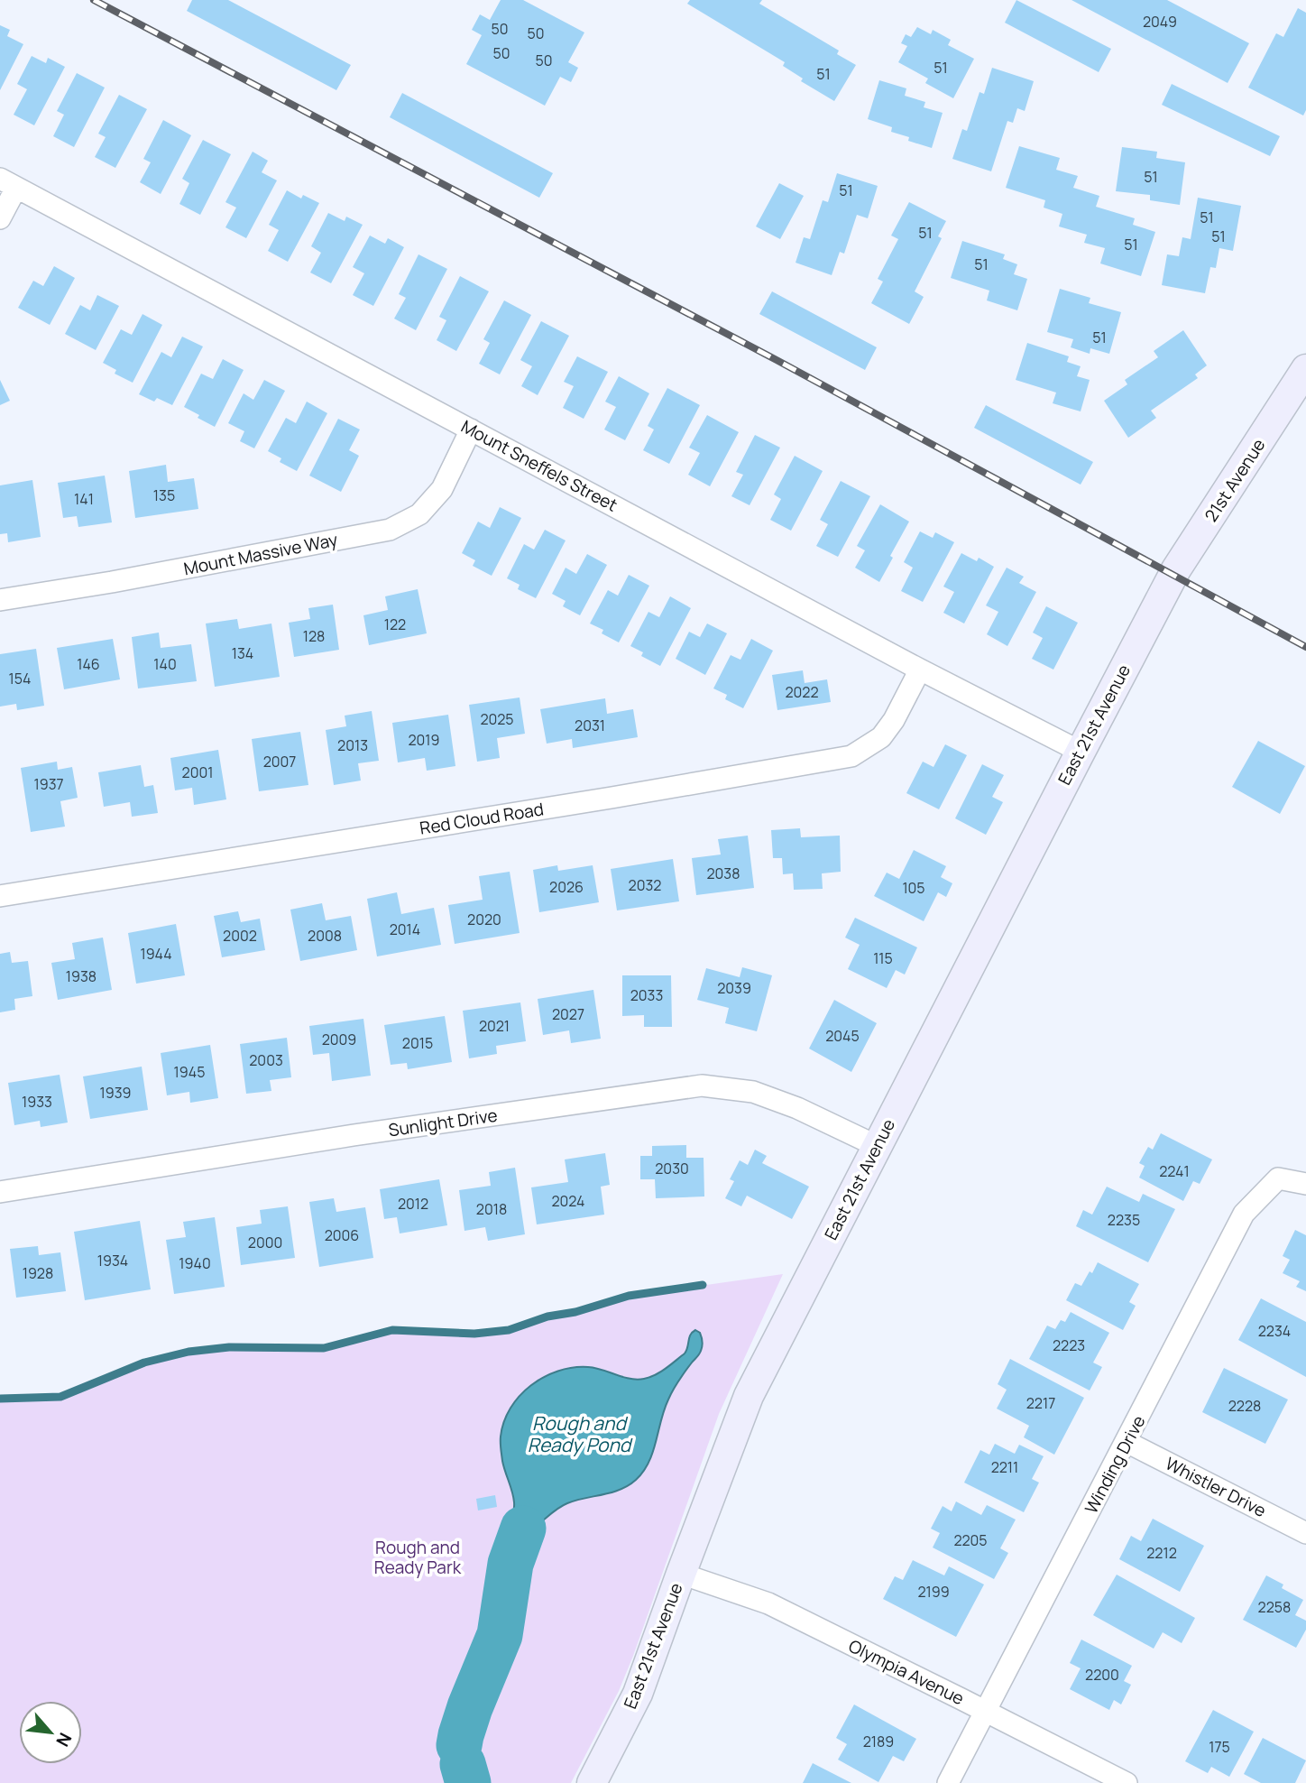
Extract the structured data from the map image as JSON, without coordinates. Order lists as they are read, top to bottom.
{
  "streets": {
    "street": [
      "Mount Sneffels Street",
      "21st Avenue",
      "Mount Massive Way",
      "East 21st Avenue",
      "Red Cloud Road",
      "Sunlight Drive",
      "Winding Drive",
      "Whistler Drive",
      "Olympia Avenue"
    ]
  },
  "crossings": [
    ["Mount Sneffels Street", "Mount Massive Way"],
    ["Mount Sneffels Street", "East 21st Avenue"],
    ["Mount Sneffels Street", "Red Cloud Road"],
    ["21st Avenue", "East 21st Avenue"],
    ["East 21st Avenue", "Sunlight Drive"],
    ["East 21st Avenue", "Olympia Avenue"],
    ["Winding Drive", "Whistler Drive"],
    ["Winding Drive", "Olympia Avenue"]
  ],
  "water": ["Rough and Ready Pond"],
  "parks": ["Rough and Ready Park"],
  "house_numbers": [
    "2049",
    "50",
    "50",
    "50",
    "50",
    "51",
    "51",
    "51",
    "51",
    "51",
    "51",
    "51",
    "51",
    "51",
    "51",
    "135",
    "141",
    "122",
    "128",
    "134",
    "146",
    "140",
    "154",
    "2022",
    "2025",
    "2031",
    "2019",
    "2013",
    "2007",
    "2001",
    "1937",
    "2038",
    "2032",
    "2026",
    "105",
    "2020",
    "2014",
    "2002",
    "2008",
    "1944",
    "115",
    "1938",
    "2039",
    "2033",
    "2027",
    "2021",
    "2045",
    "2009",
    "2015",
    "2003",
    "1945",
    "1939",
    "1933",
    "2030",
    "2241",
    "2024",
    "2012",
    "2018",
    "2235",
    "2006",
    "2000",
    "1934",
    "1940",
    "1928",
    "2234",
    "2223",
    "2217",
    "2228",
    "2211",
    "2205",
    "2212",
    "2199",
    "2258",
    "2200",
    "2189",
    "175"
  ],
  "north": "bottom right"
}
